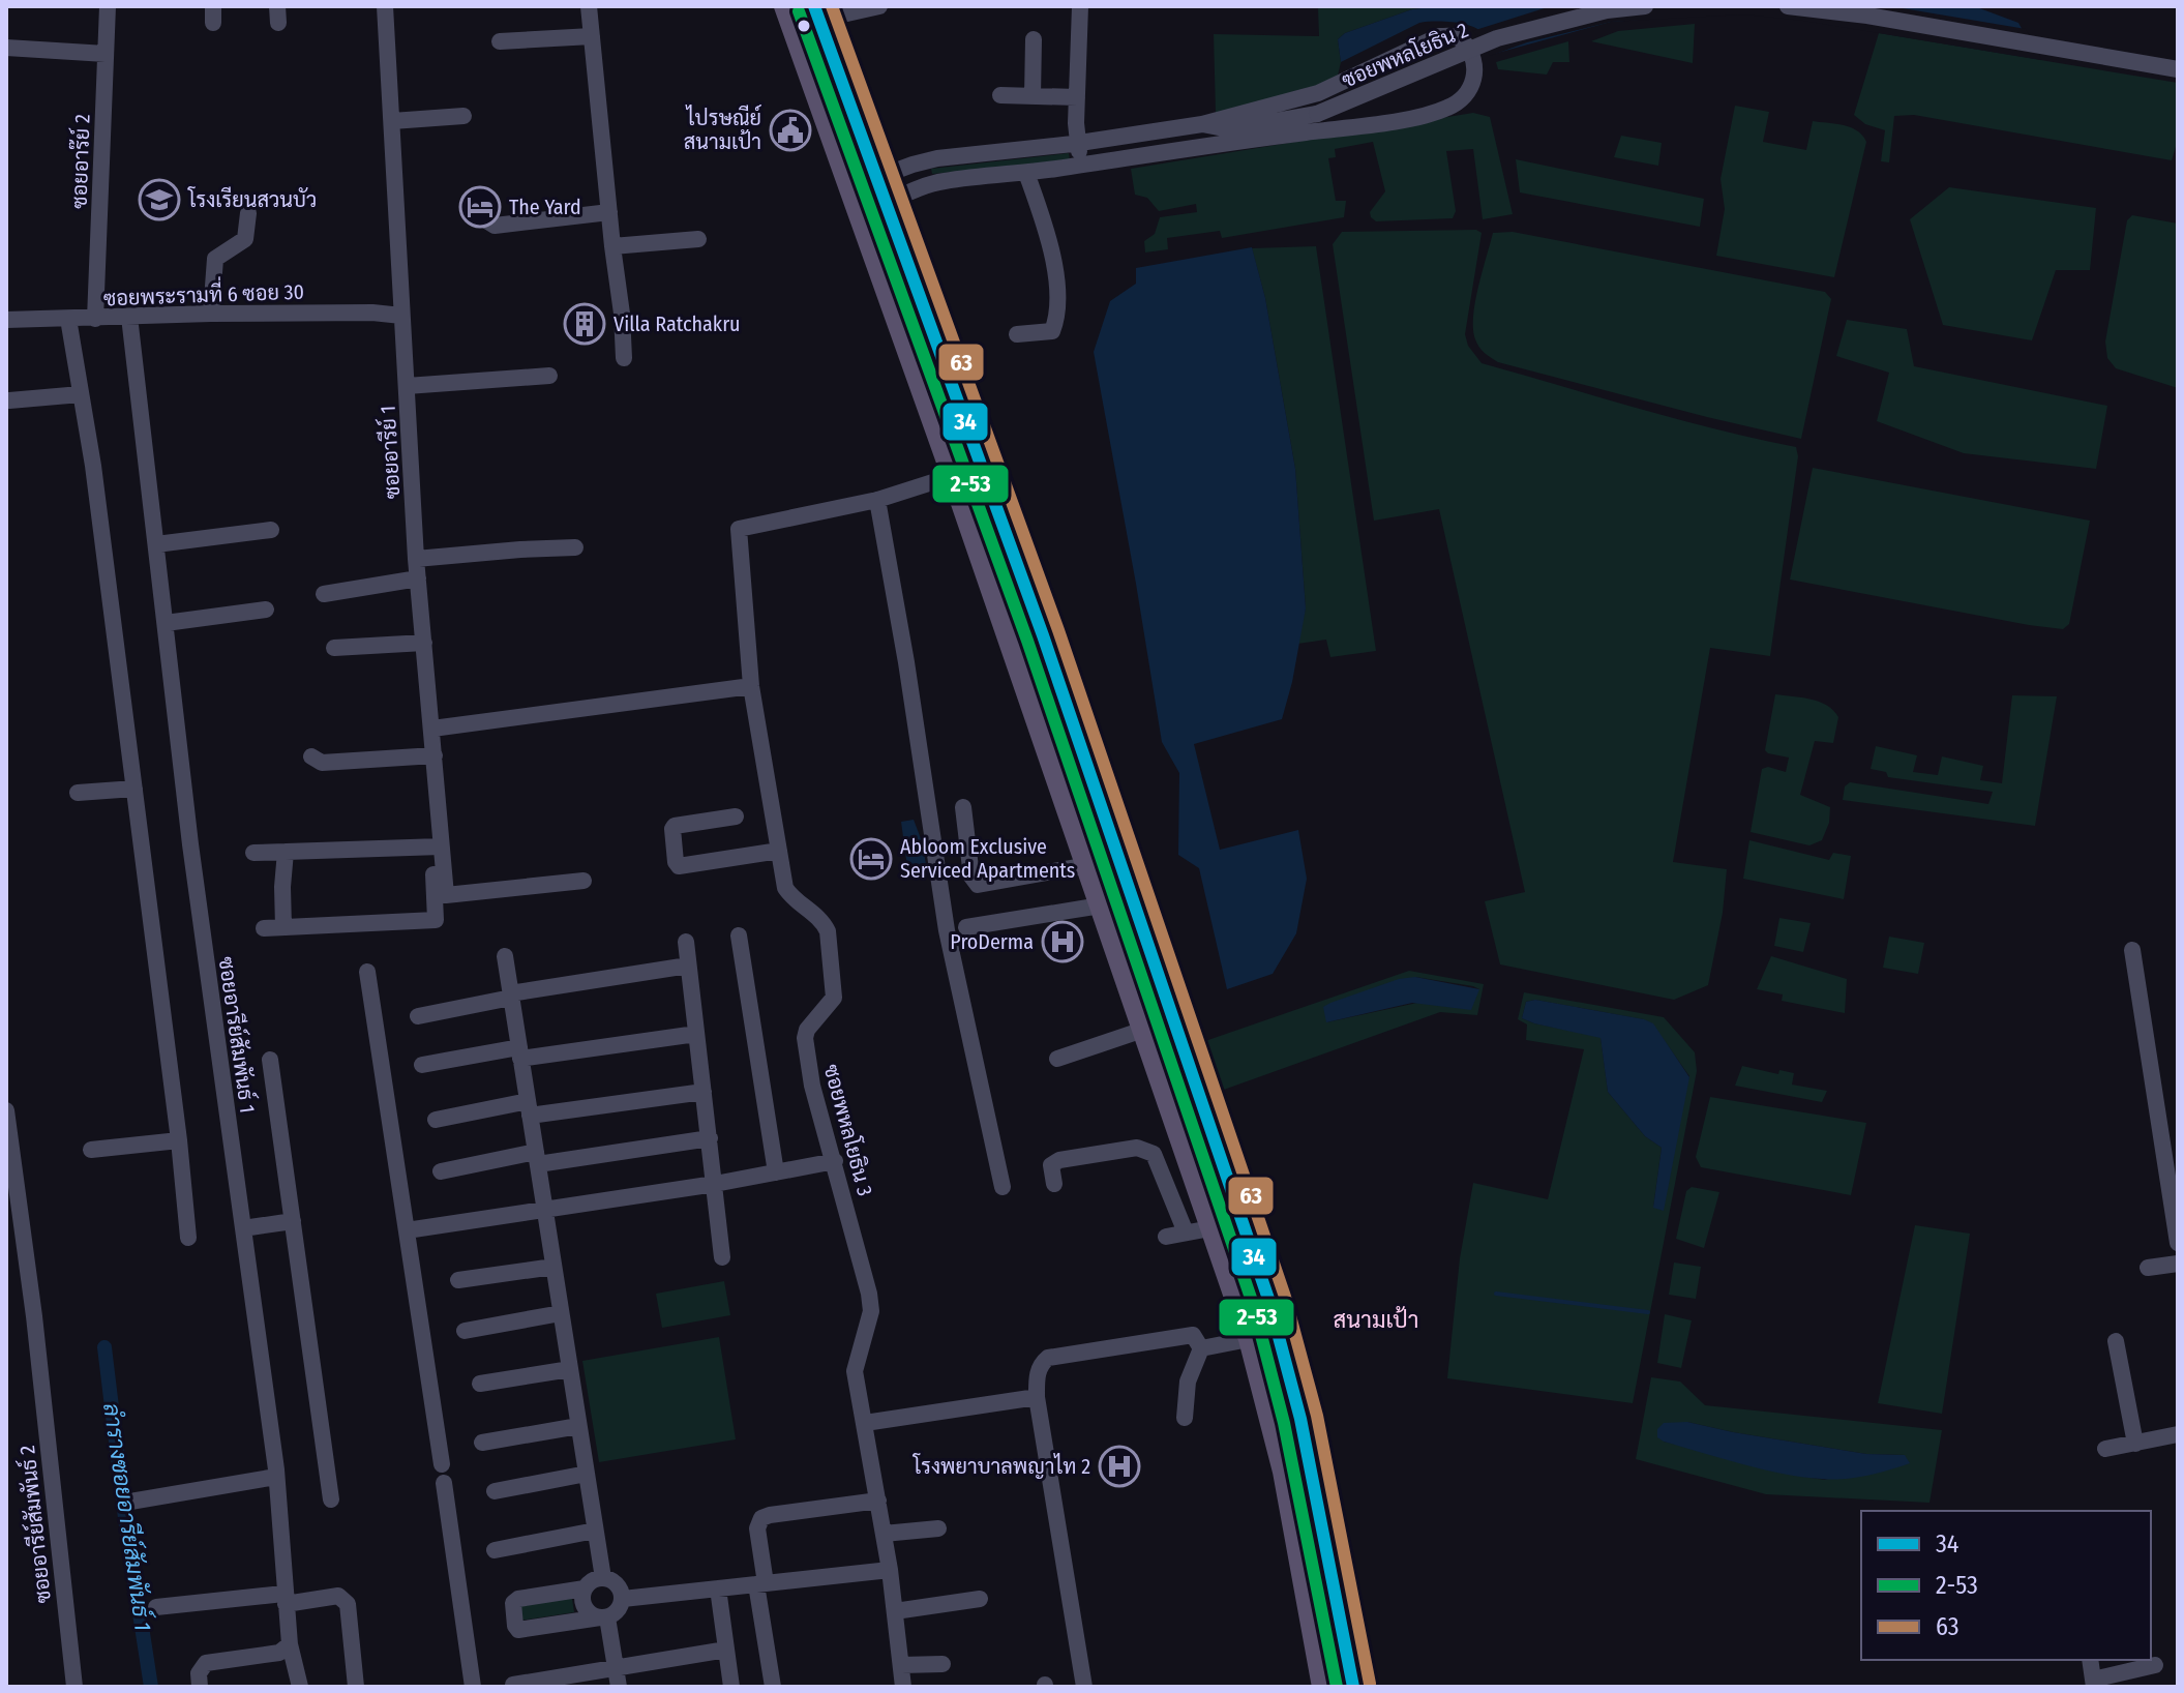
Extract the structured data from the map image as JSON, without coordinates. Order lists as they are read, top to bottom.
{
  "streets": {
    "street": [
      "ซอยพหลโยธิน 2",
      "ซอยอาร๊ย์ 2",
      "ซอยพระรามที่ 6 ซอย 30",
      "ซอยอารีย์ 1",
      "ซอยอารีย์สัมพันธ์ 1",
      "ซอยพหลโยธิน 3",
      "ซอยอารีย์สัมพันธ์ 2"
    ]
  },
  "crossings": [
    ["ซอยอาร๊ย์ 2", "ซอยพระรามที่ 6 ซอย 30"],
    ["ซอยพระรามที่ 6 ซอย 30", "ซอยอารีย์ 1"],
    ["ซอยพระรามที่ 6 ซอย 30", "ซอยอารีย์สัมพันธ์ 1"]
  ],
  "districts": ["สนามเป้า"],
  "water": ["ลำรางซอยอารีย์สัมพันธ์ 1"],
  "places": {
    "public building": ["ไปรษณีย์ สนามเป้า"],
    "school or university": ["โรงเรียนสวนบัว"],
    "hotel": ["The Yard", "Abloom Exclusive Serviced Apartments"],
    "building": ["Villa Ratchakru"],
    "hospital": ["ProDerma", "โรงพยาบาลพญาไท 2"]
  },
  "lines": ["transit line 34", "transit line 63", "transit line 2-53"],
  "legend": ["34", "2-53", "63"]
}
